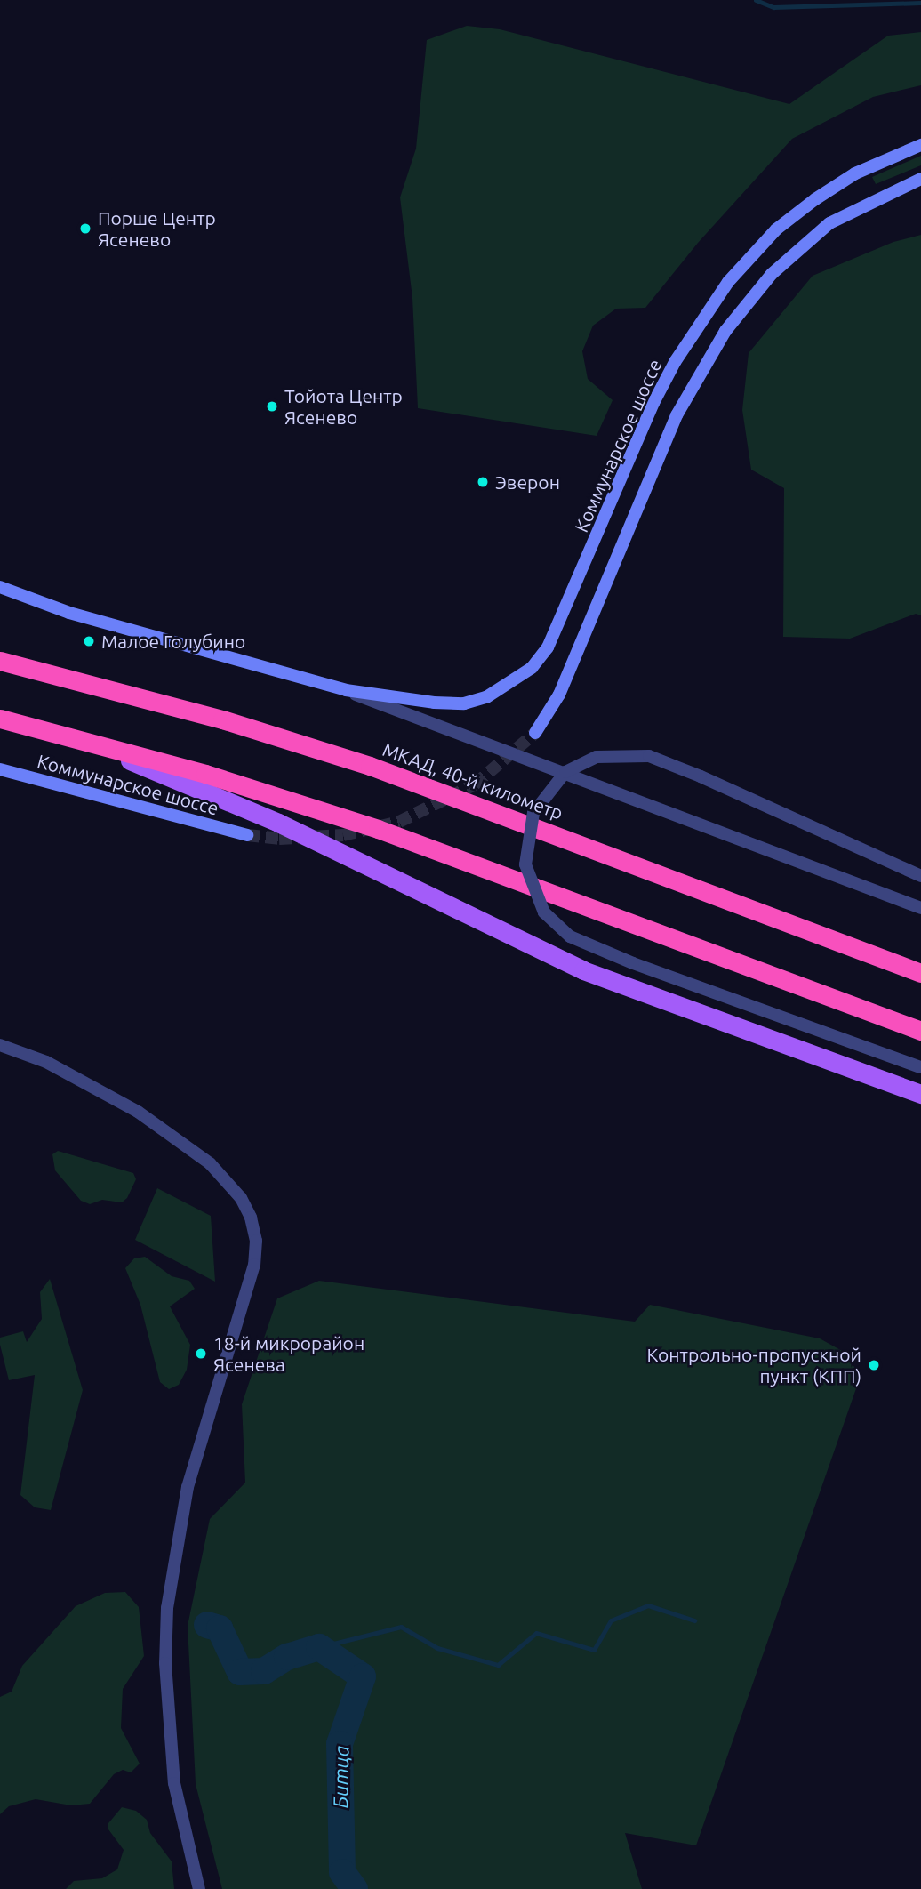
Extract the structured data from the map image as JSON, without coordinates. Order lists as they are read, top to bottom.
{
  "streets": {
    "highway": ["МКАД, 40-й километр"],
    "main road": ["Коммунарское шоссе"]
  },
  "water": ["Битца"],
  "places": [
    "Порше Центр Ясенево",
    "Тойота Центр Ясенево",
    "Эверон",
    "Малое Голубино",
    "18-й микрорайон Ясенева",
    "Контрольно-пропускной пункт (КПП)"
  ]
}
